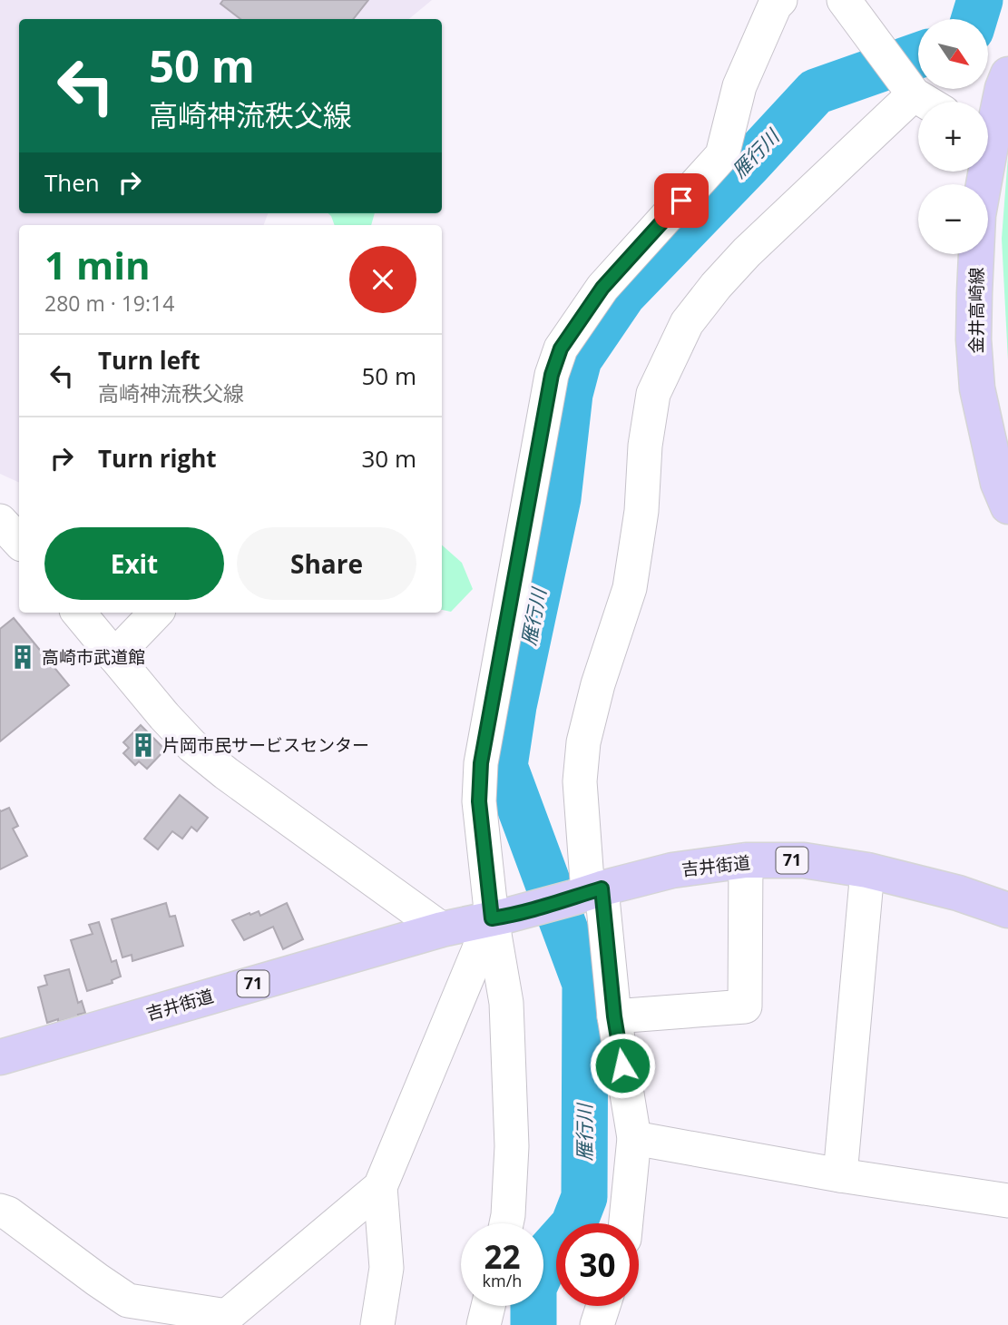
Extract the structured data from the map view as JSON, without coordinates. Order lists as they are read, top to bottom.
{
  "streets": {
    "main road": ["金井高崎線", "71", "吉井街道"]
  },
  "crossings": [
    ["71", "吉井街道"]
  ],
  "water": ["雁行川"],
  "places": {
    "building": ["高崎市武道館", "片岡市民サービスセンター"]
  },
  "north": "bottom right",
  "page": {
    "map_buttons": ["+", "−"],
    "turn": ["50 m", "高崎神流秩父線"],
    "then": "Then",
    "heading": ["1 min", "280 m · 19:14"],
    "list": [
      {
        "name": "Turn left",
        "note": "高崎神流秩父線",
        "value": "50 m"
      },
      {
        "name": "Turn right",
        "value": "30 m"
      }
    ],
    "buttons": ["Exit", "Share"],
    "speed": "22 km/h",
    "limit": "30"
  }
}
